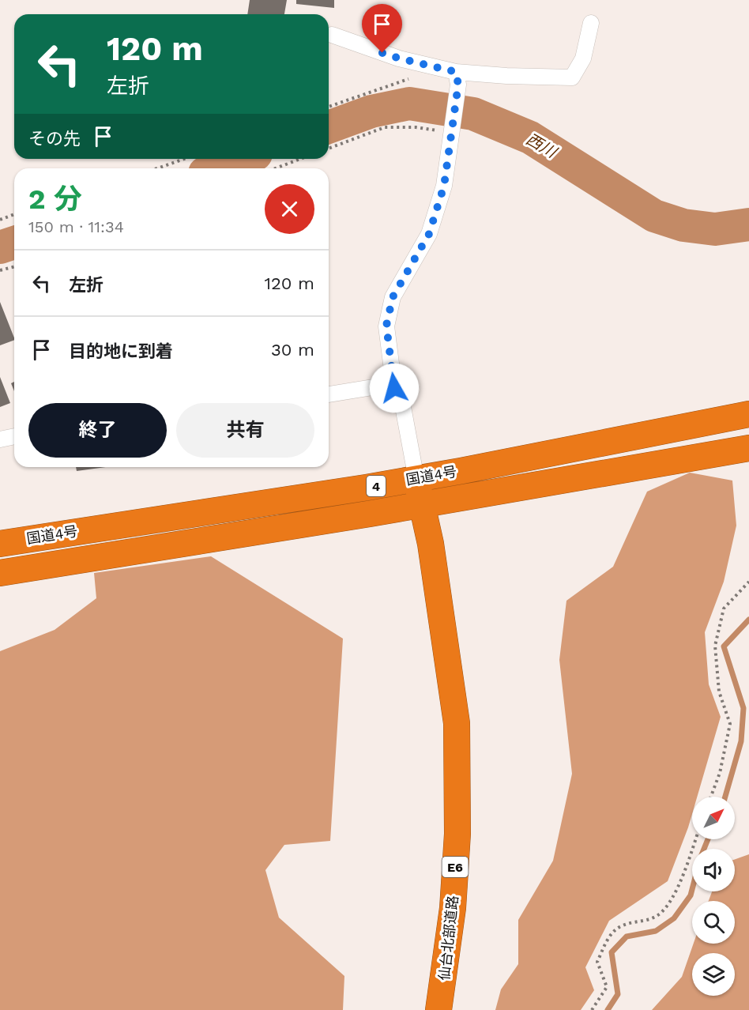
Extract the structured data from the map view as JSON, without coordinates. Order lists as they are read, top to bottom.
{
  "streets": {
    "highway": [
      "国道4号",
      "4",
      "E6",
      "仙台北部道路"
    ]
  },
  "crossings": [
    ["国道4号", "仙台北部道路"]
  ],
  "water": ["西川"],
  "north": "top right",
  "page": {
    "turn": ["120 m", "左折"],
    "then": "その先",
    "heading": ["2 分", "150 m · 11:34"],
    "list": [
      {
        "name": "左折",
        "value": "120 m"
      },
      {
        "name": "目的地に到着",
        "value": "30 m"
      }
    ],
    "buttons": ["終了", "共有"]
  }
}
